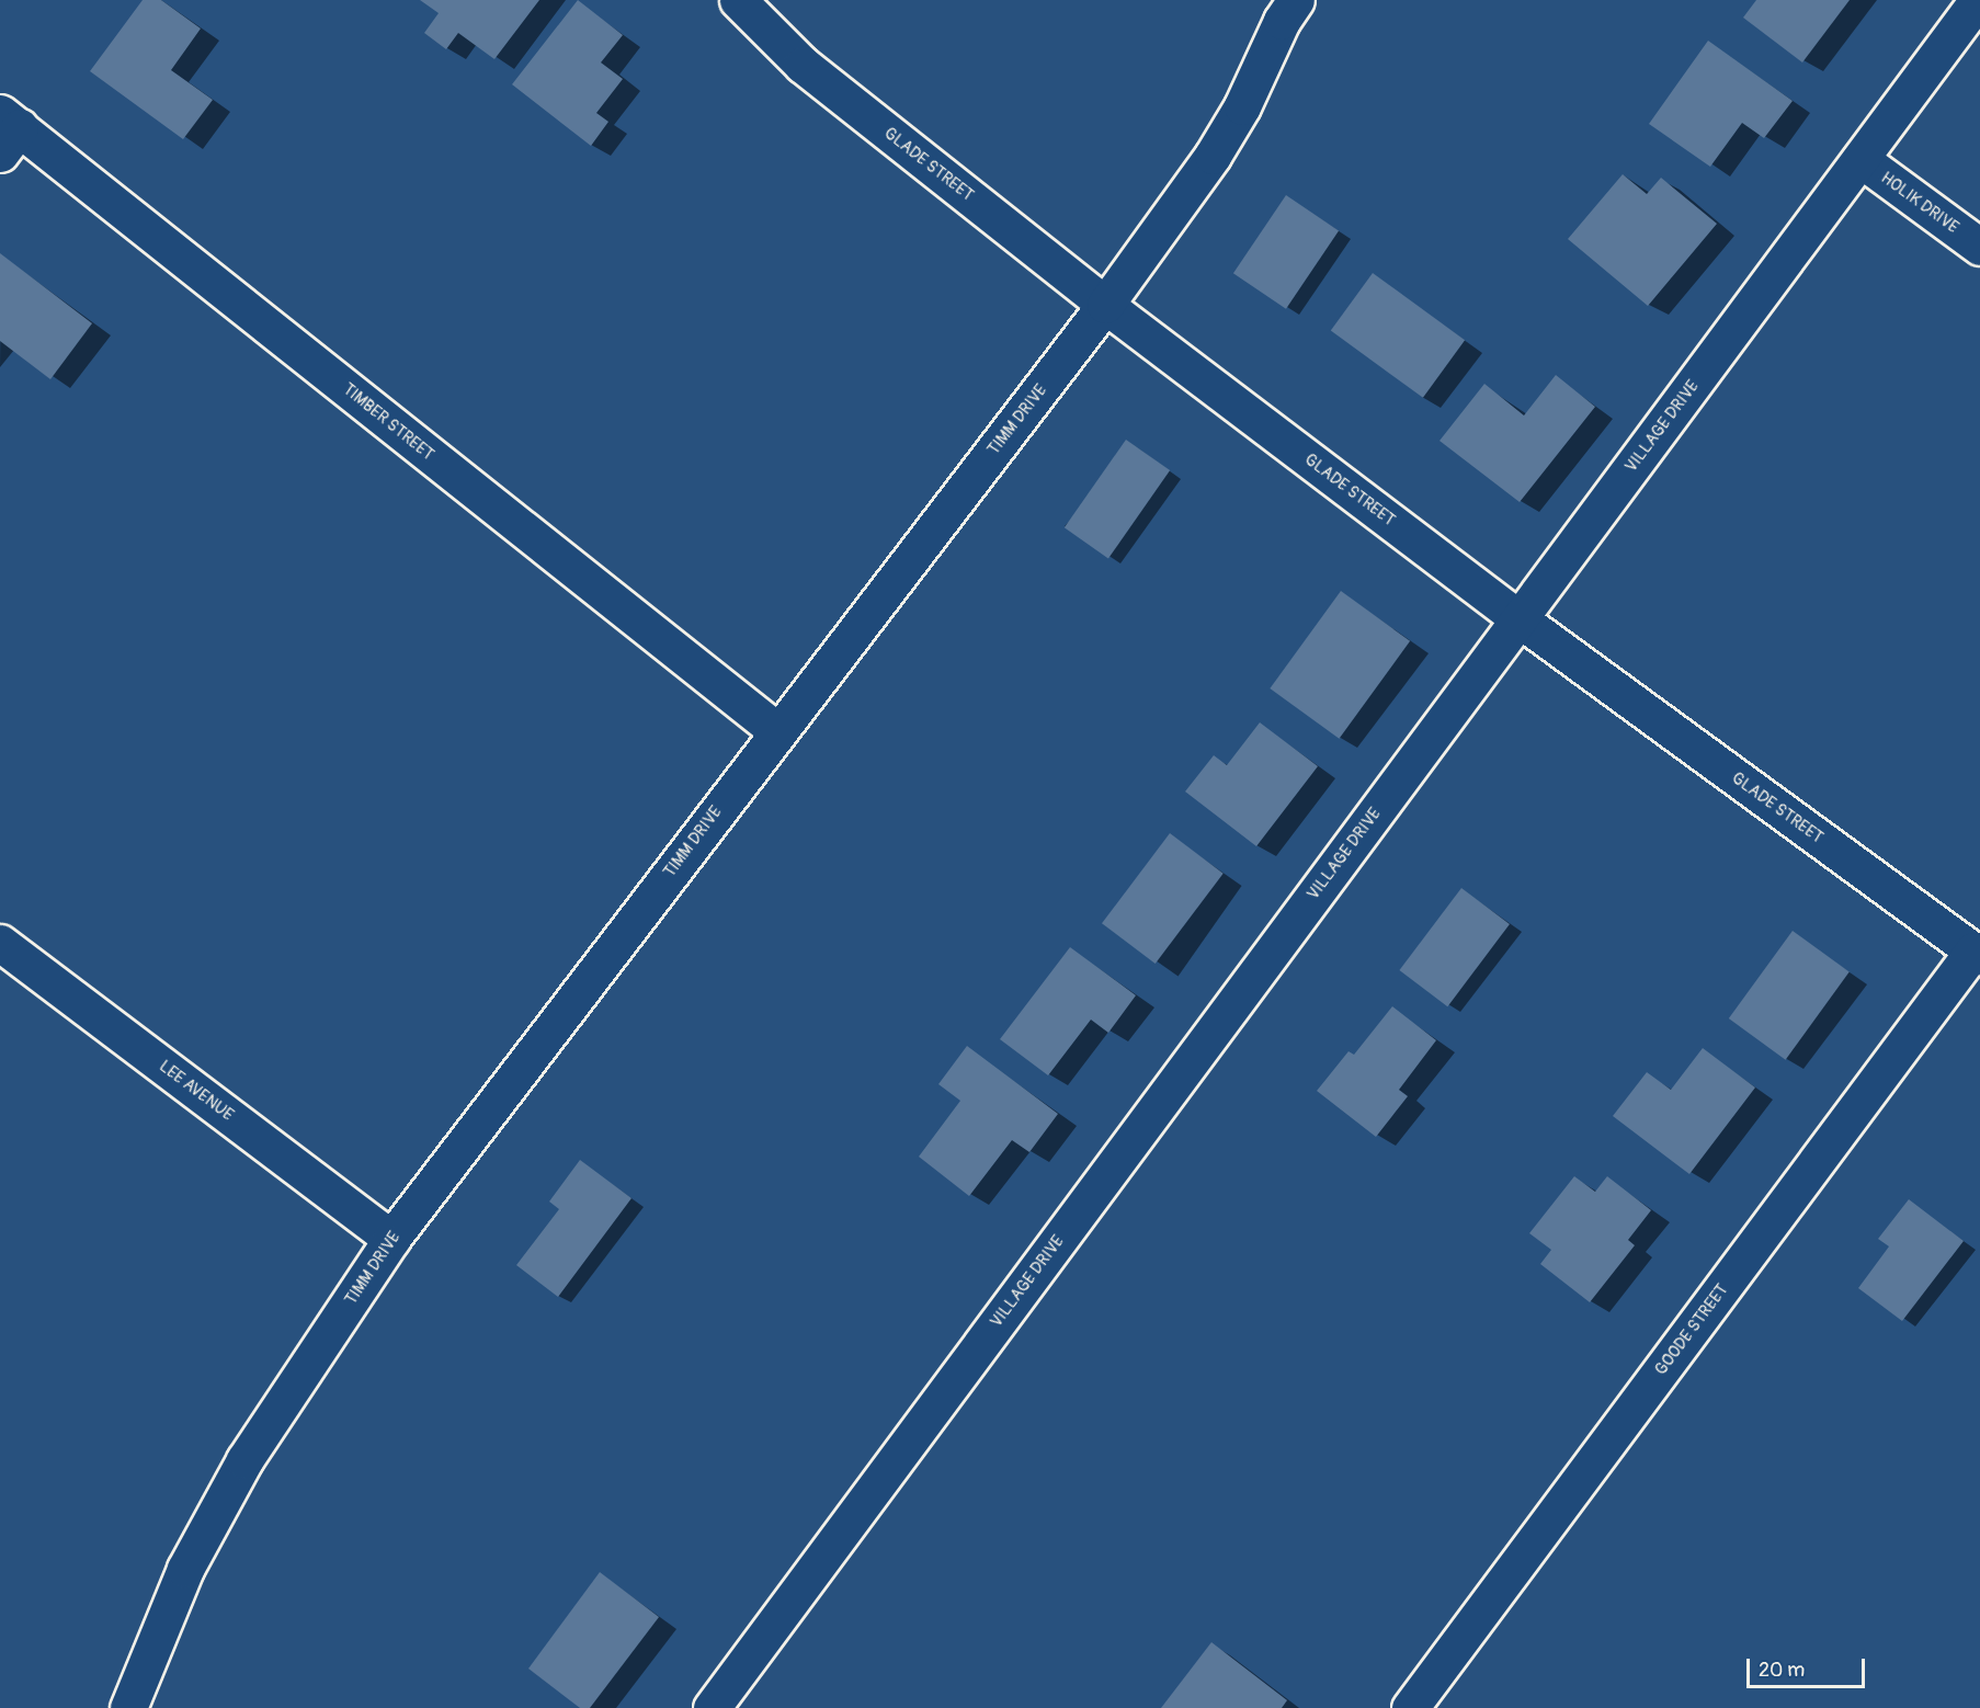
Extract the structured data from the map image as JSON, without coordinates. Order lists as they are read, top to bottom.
{
  "streets": {
    "street": [
      "GLADE STREET",
      "HOLIK DRIVE",
      "TIMM DRIVE",
      "TIMBER STREET",
      "VILLAGE DRIVE",
      "LEE AVENUE",
      "GOODE STREET"
    ]
  },
  "crossings": [
    ["GLADE STREET", "TIMM DRIVE"],
    ["GLADE STREET", "VILLAGE DRIVE"],
    ["GLADE STREET", "GOODE STREET"],
    ["HOLIK DRIVE", "VILLAGE DRIVE"],
    ["TIMM DRIVE", "TIMBER STREET"],
    ["TIMM DRIVE", "LEE AVENUE"]
  ],
  "scale_bar": "20 m"
}
